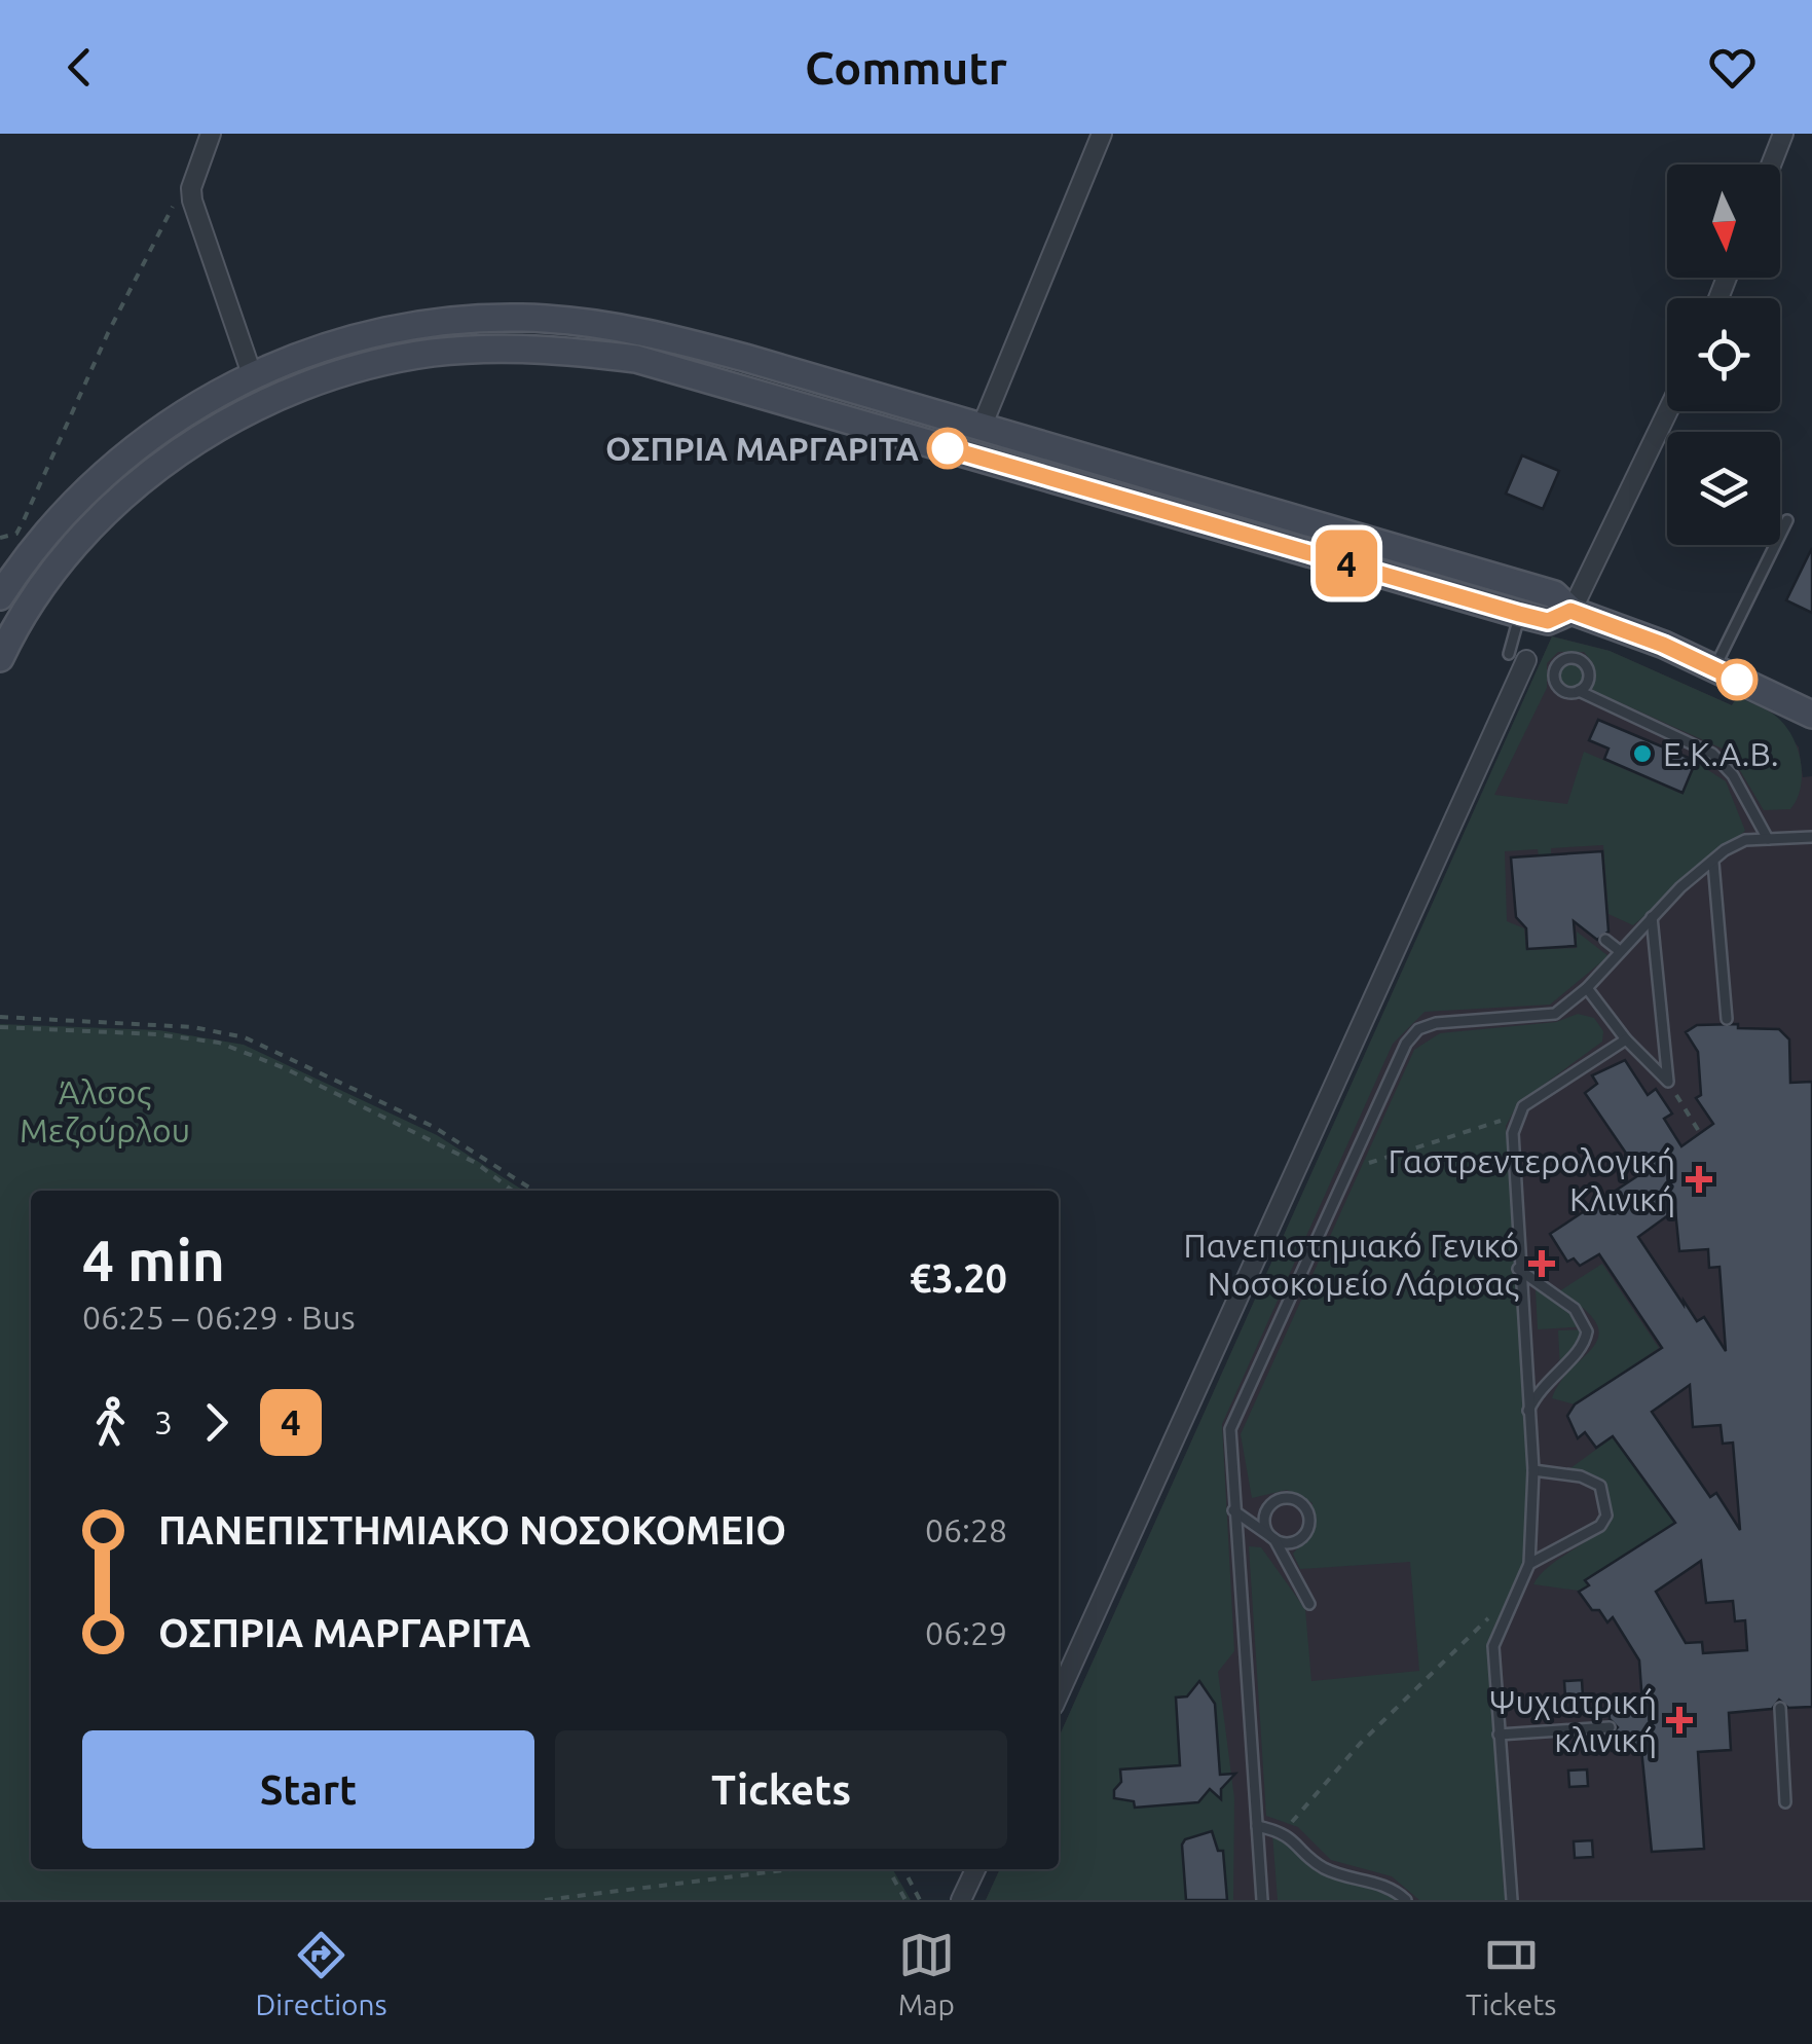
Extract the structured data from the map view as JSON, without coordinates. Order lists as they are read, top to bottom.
{
  "parks": ["Άλσος Μεζούρλου"],
  "places": {
    "other": ["ΟΣΠΡΙΑ ΜΑΡΓΑΡΙΤΑ", "E.K.A.B."],
    "health": ["Γαστρεντερολογική Κλινική", "Πανεπιστημιακό Γενικό Νοσοκομείο Λάρισας", "Ψυχιατρική κλινική"]
  },
  "lines": ["bus line 4"],
  "north": "bottom",
  "page": {
    "header": "Commutr",
    "on_map": "4",
    "heading": ["4 min", "06:25 – 06:29 · Bus", "€3.20"],
    "legs": ["3", "4"],
    "list": [
      {
        "name": "ΠΑΝΕΠΙΣΤΗΜΙΑΚΟ ΝΟΣΟΚΟΜΕΙΟ",
        "value": "06:28"
      },
      {
        "name": "ΟΣΠΡΙΑ ΜΑΡΓΑΡΙΤΑ",
        "value": "06:29"
      }
    ],
    "buttons": ["Start", "Tickets"],
    "tabs": ["Directions", "Map", "Tickets"]
  }
}
